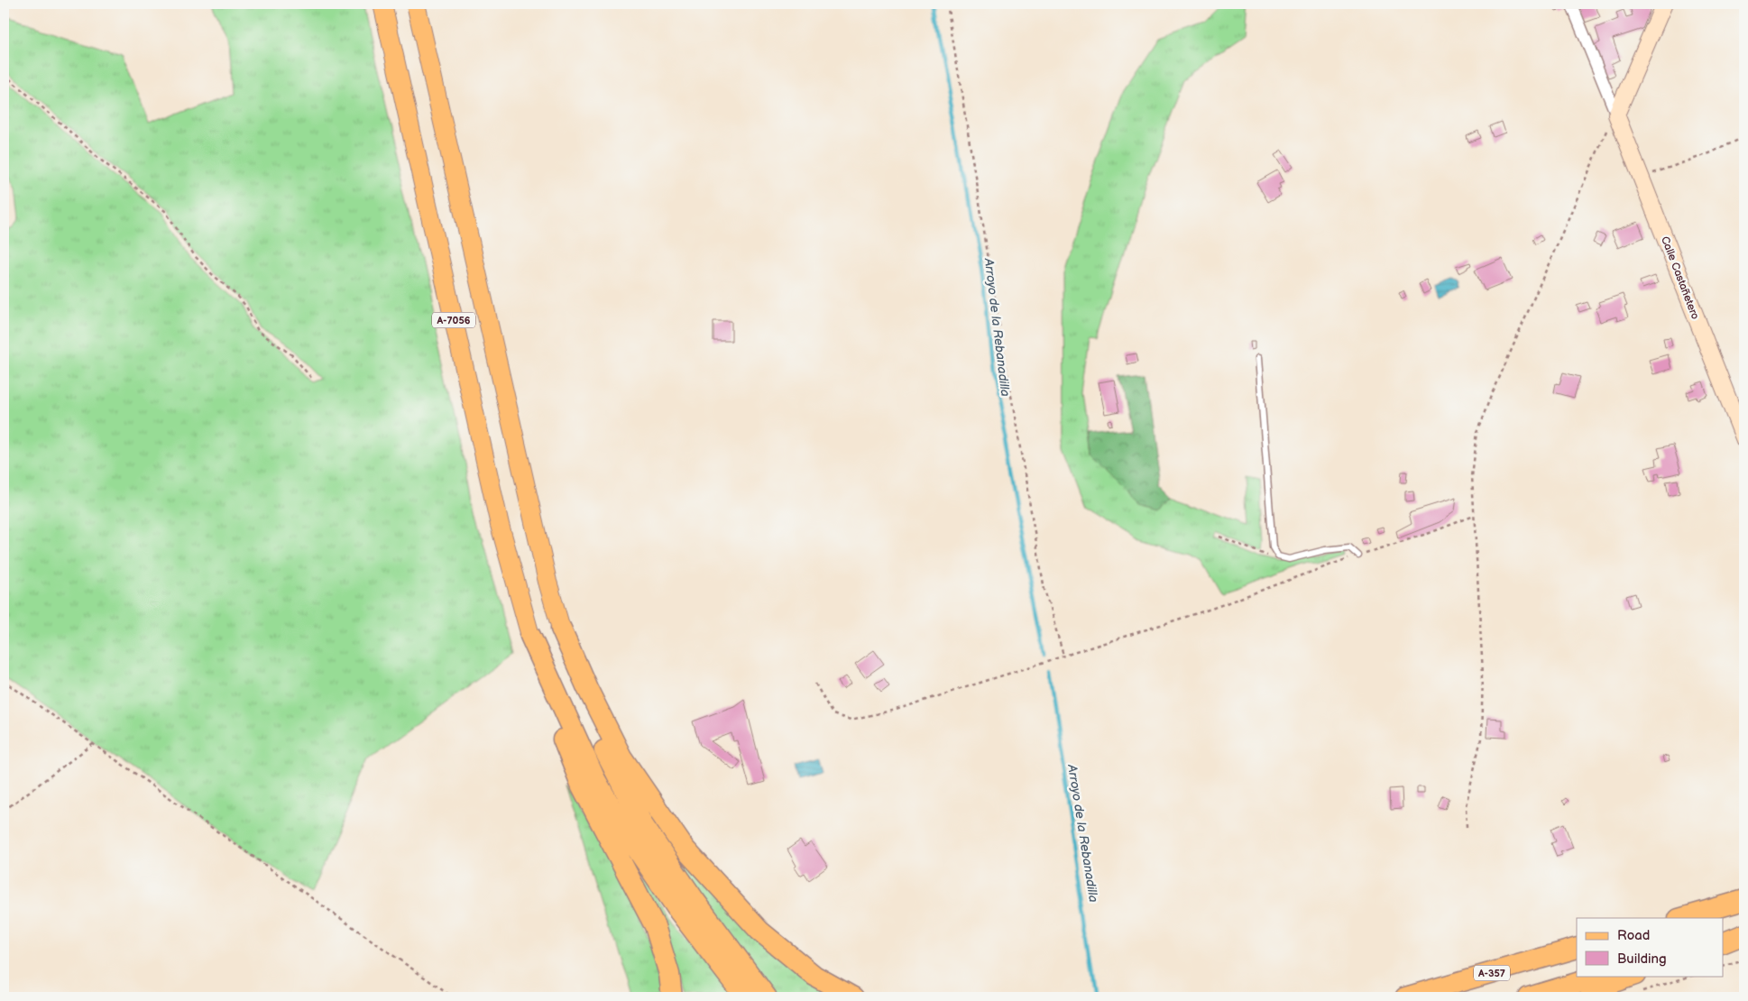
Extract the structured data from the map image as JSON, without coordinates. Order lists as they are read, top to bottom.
{
  "streets": {
    "highway": ["A-357"],
    "main road": ["A-7056"],
    "street": ["Calle Castañetero"]
  },
  "water": ["Arroyo de la Rebanadilla"],
  "legend": ["Road", "Building"]
}
